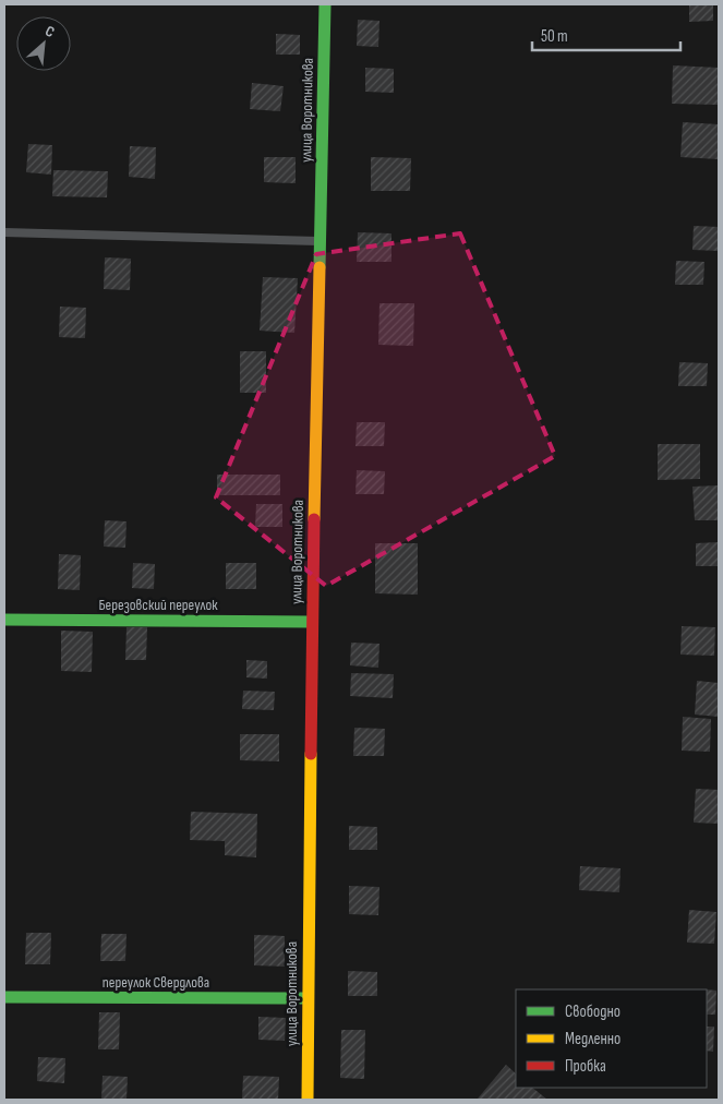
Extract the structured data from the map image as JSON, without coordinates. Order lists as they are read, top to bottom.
{
  "streets": {
    "street": ["улица Воротникова", "Березовский переулок", "переулок Свердлова"]
  },
  "crossings": [
    ["улица Воротникова", "Березовский переулок"],
    ["улица Воротникова", "переулок Свердлова"]
  ],
  "legend": ["Свободно", "Медленно", "Пробка"],
  "scale_bar": "50 m",
  "north": "top right"
}
